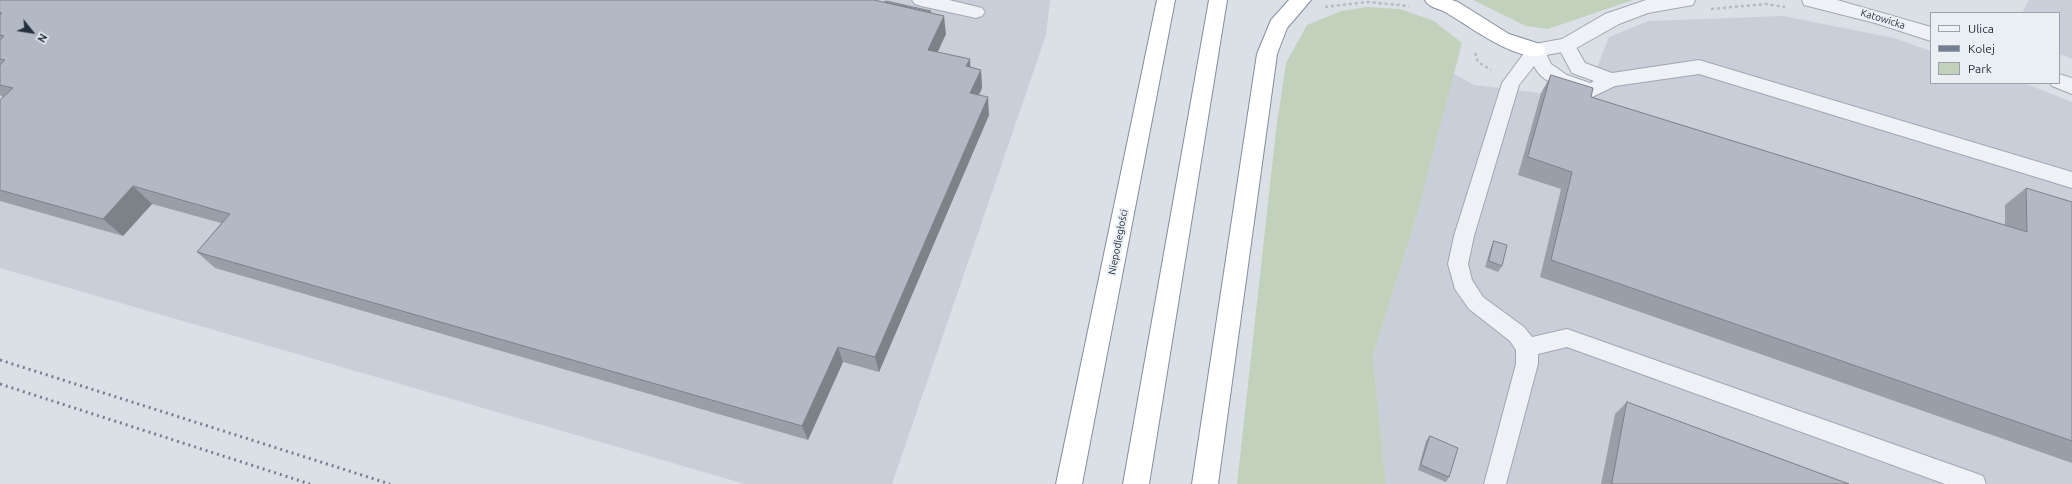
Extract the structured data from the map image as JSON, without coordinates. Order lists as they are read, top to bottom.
{
  "streets": {
    "highway": ["Niepodległości"],
    "street": ["Katowicka"]
  },
  "legend": ["Ulica", "Kolej", "Park"],
  "north": "bottom right"
}
